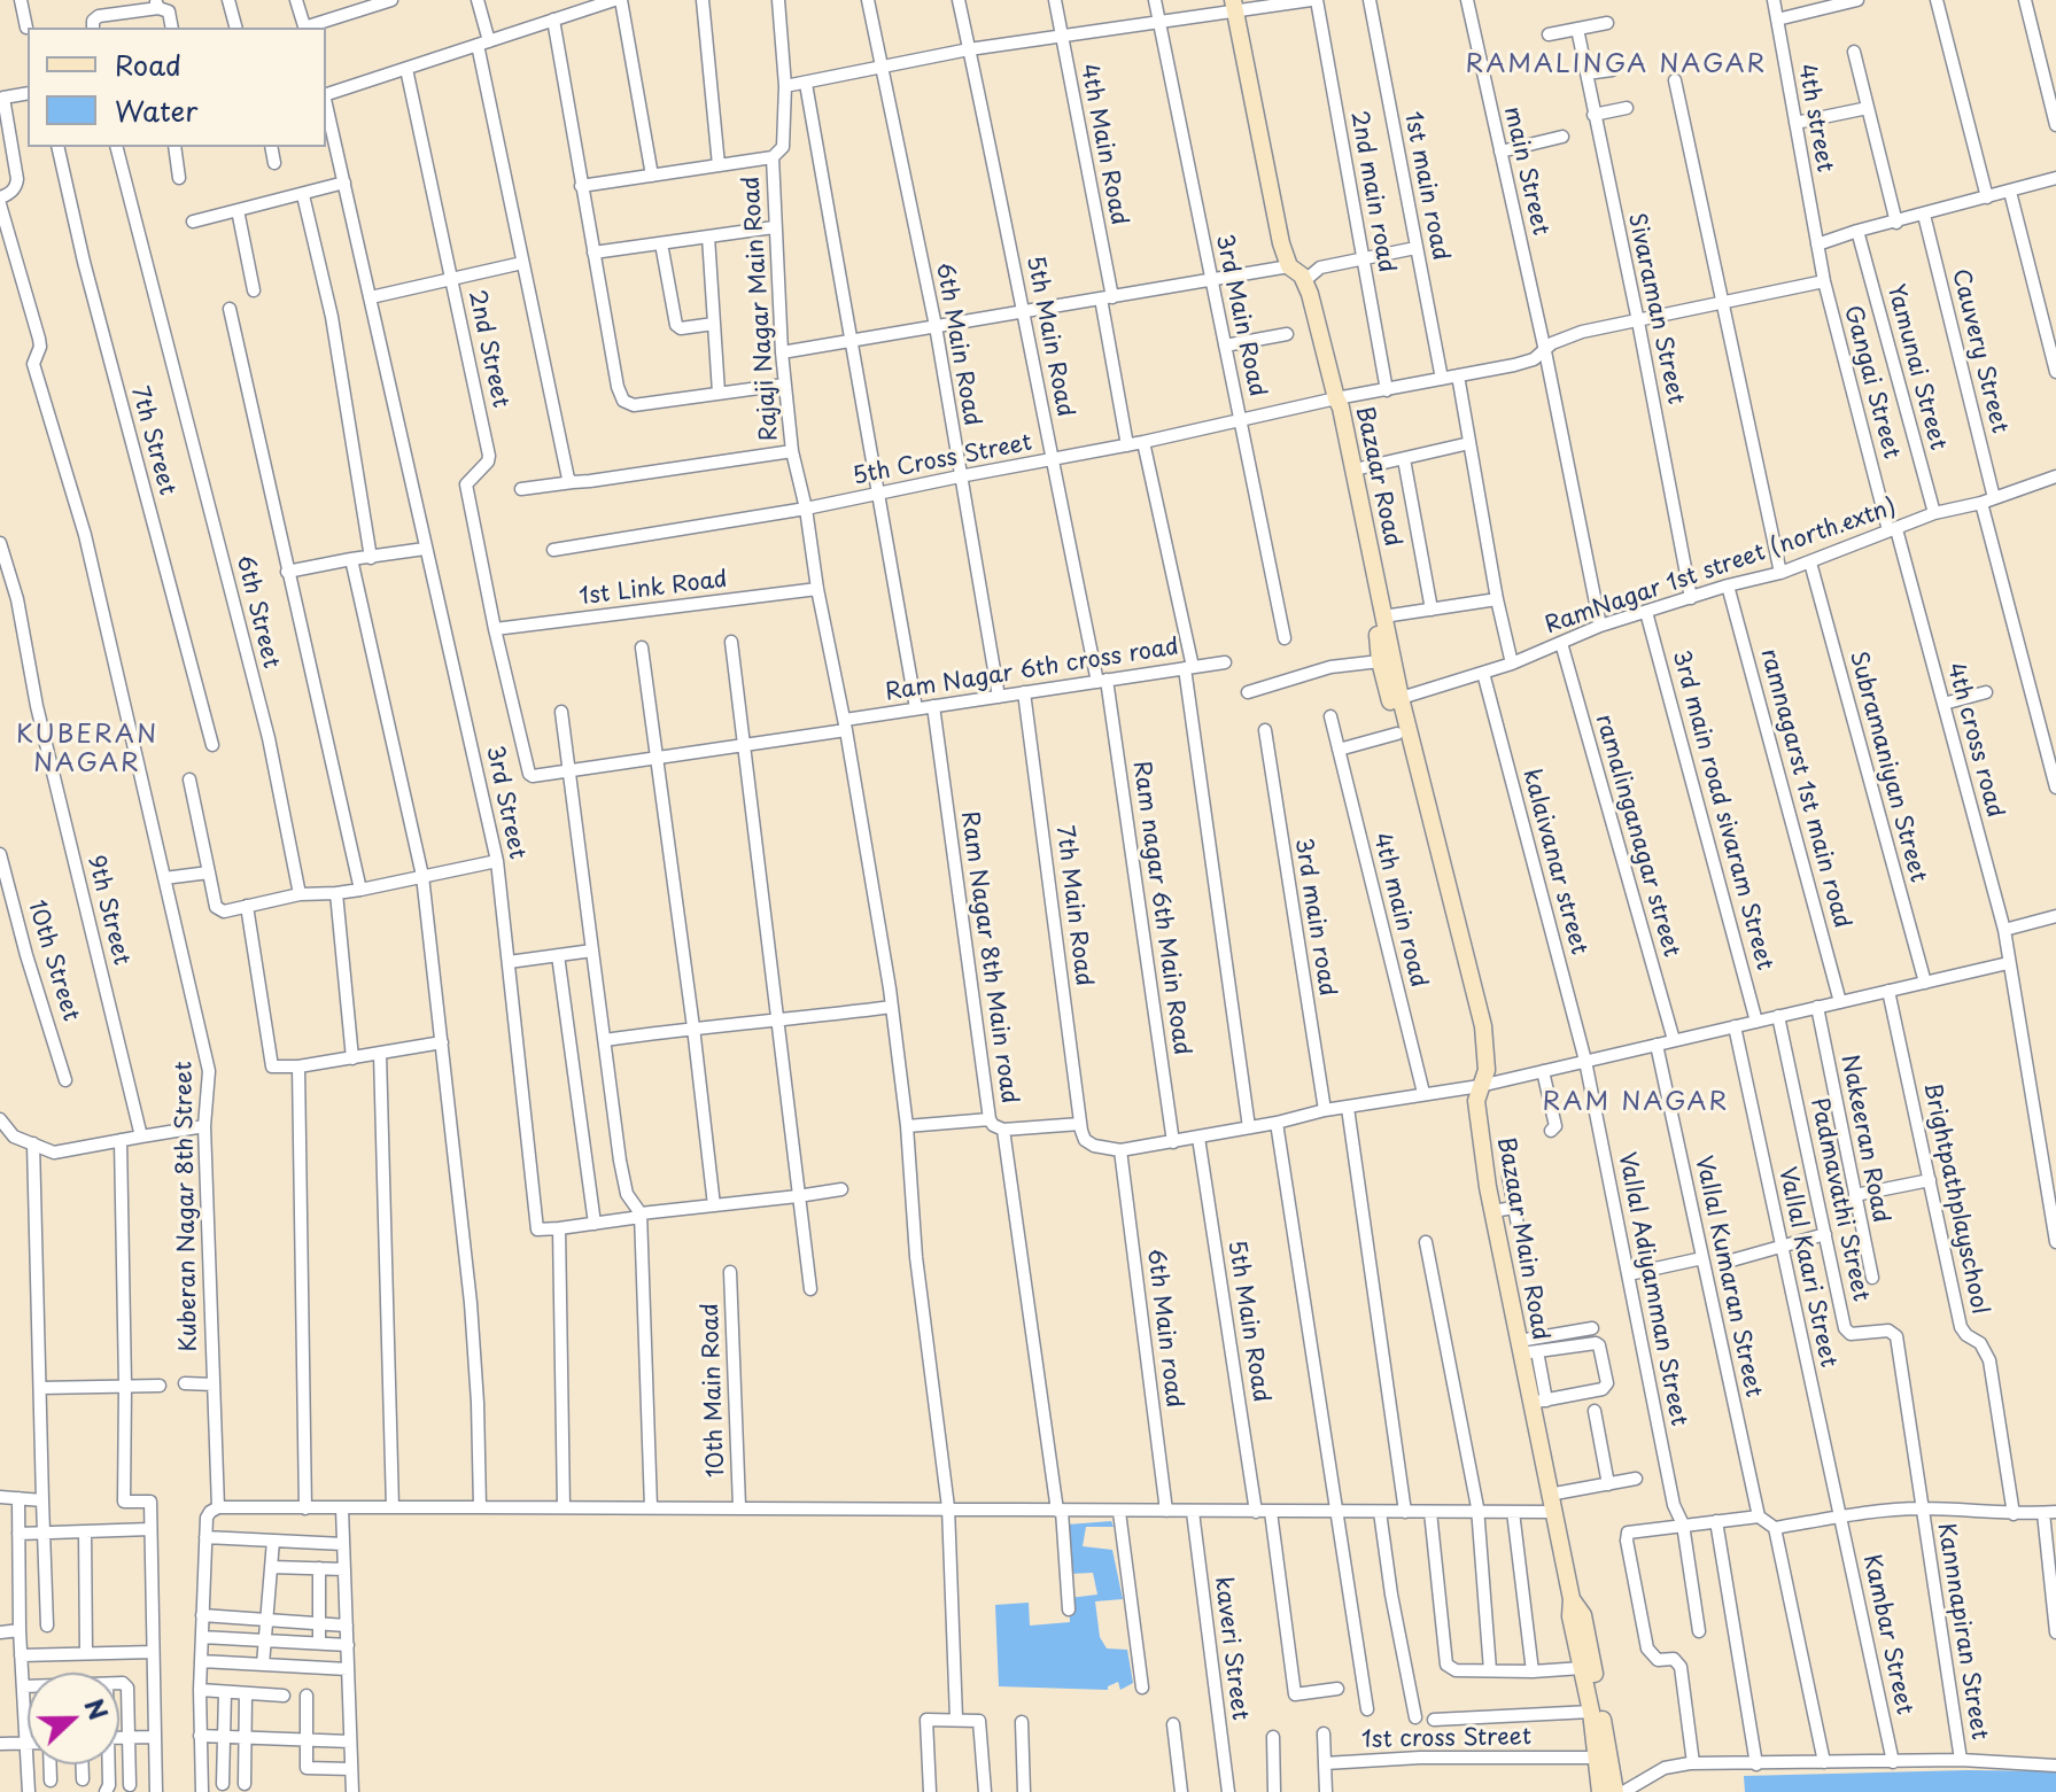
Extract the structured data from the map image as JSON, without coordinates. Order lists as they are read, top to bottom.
{
  "streets": {
    "main road": ["Bazaar Road", "Bazaar Main Road"],
    "street": [
      "4th street",
      "4th Main Road",
      "main Street",
      "1st main road",
      "2nd main road",
      "Rajaji Nagar Main Road",
      "Sivaraman Street",
      "3rd Main Road",
      "5th Main Road",
      "6th Main Road",
      "2nd Street",
      "Cauvery Street",
      "Yamunai Street",
      "Gangai Street",
      "7th Street",
      "5th Cross Street",
      "RamNagar 1st street (north.extn)",
      "1st Link Road",
      "6th Street",
      "Ram Nagar 6th cross road",
      "4th cross road",
      "Subramaniyan Street",
      "ramnagarst 1st main road",
      "3rd Street",
      "3rd main road sivaram Street",
      "ramalinganagar street",
      "kalaivanar street",
      "7th Main Road",
      "Ram nagar 6th Main Road",
      "9th Street",
      "4th main road",
      "3rd main road",
      "Ram Nagar 8th Main road",
      "10th Street",
      "Nakeeran Road",
      "Brightpathplayschool",
      "Padmavathi Street",
      "Kuberan Nagar 8th Street",
      "Vallal Kaari Street",
      "Vallal Kumaran Street",
      "Vallal Adiyamman Street",
      "6th Main road",
      "10th Main Road",
      "Kannnapiran Street",
      "Kambar Street",
      "kaveri Street",
      "1st cross Street"
    ]
  },
  "crossings": [
    ["4th street", "Gangai Street"],
    ["4th Main Road", "5th Cross Street"],
    ["main Street", "5th Cross Street"],
    ["main Street", "RamNagar 1st street (north.extn)"],
    ["1st main road", "5th Cross Street"],
    ["2nd main road", "5th Cross Street"],
    ["Rajaji Nagar Main Road", "5th Cross Street"],
    ["Rajaji Nagar Main Road", "1st Link Road"],
    ["Rajaji Nagar Main Road", "Ram Nagar 6th cross road"],
    ["Sivaraman Street", "5th Cross Street"],
    ["Sivaraman Street", "RamNagar 1st street (north.extn)"],
    ["3rd Main Road", "5th Cross Street"],
    ["5th Main Road", "5th Cross Street"],
    ["5th Main Road", "Ram Nagar 6th cross road"],
    ["5th Main Road", "Ram nagar 6th Main Road"],
    ["6th Main Road", "5th Cross Street"],
    ["6th Main Road", "Ram Nagar 6th cross road"],
    ["2nd Street", "1st Link Road"],
    ["2nd Street", "Ram Nagar 6th cross road"],
    ["Cauvery Street", "RamNagar 1st street (north.extn)"],
    ["Yamunai Street", "RamNagar 1st street (north.extn)"],
    ["Gangai Street", "5th Cross Street"],
    ["Gangai Street", "RamNagar 1st street (north.extn)"],
    ["Gangai Street", "4th cross road"],
    ["5th Cross Street", "Bazaar Road"],
    ["Bazaar Road", "RamNagar 1st street (north.extn)"],
    ["Bazaar Road", "Bazaar Main Road"],
    ["RamNagar 1st street (north.extn)", "4th cross road"],
    ["RamNagar 1st street (north.extn)", "Subramaniyan Street"],
    ["RamNagar 1st street (north.extn)", "ramnagarst 1st main road"],
    ["RamNagar 1st street (north.extn)", "3rd main road sivaram Street"],
    ["RamNagar 1st street (north.extn)", "ramalinganagar street"],
    ["RamNagar 1st street (north.extn)", "kalaivanar street"],
    ["RamNagar 1st street (north.extn)", "Bazaar Main Road"],
    ["1st Link Road", "Ram Nagar 6th cross road"],
    ["Ram Nagar 6th cross road", "7th Main Road"],
    ["Ram Nagar 6th cross road", "Ram nagar 6th Main Road"],
    ["Ram Nagar 6th cross road", "Ram Nagar 8th Main road"],
    ["kalaivanar street", "Vallal Adiyamman Street"],
    ["7th Main Road", "Ram Nagar 8th Main road"],
    ["Padmavathi Street", "Kannnapiran Street"],
    ["Bazaar Main Road", "1st cross Street"],
    ["Vallal Kaari Street", "Kambar Street"]
  ],
  "districts": ["RAMALINGA NAGAR", "KUBERAN NAGAR", "RAM NAGAR"],
  "legend": ["Road", "Water"],
  "north": "right"
}
